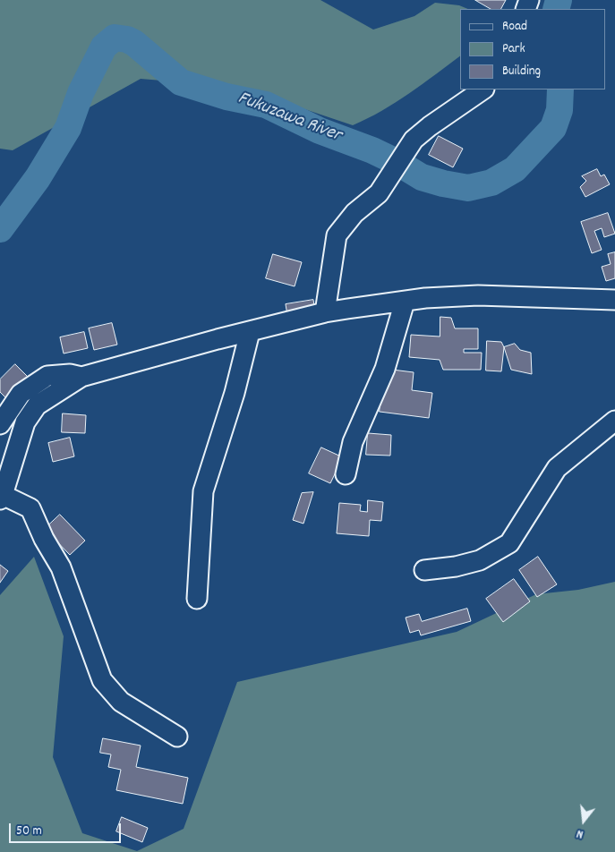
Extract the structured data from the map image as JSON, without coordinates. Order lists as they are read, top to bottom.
{
  "water": ["Fukuzawa River"],
  "legend": ["Road", "Park", "Building"],
  "scale_bar": "50 m",
  "north": "bottom"
}
